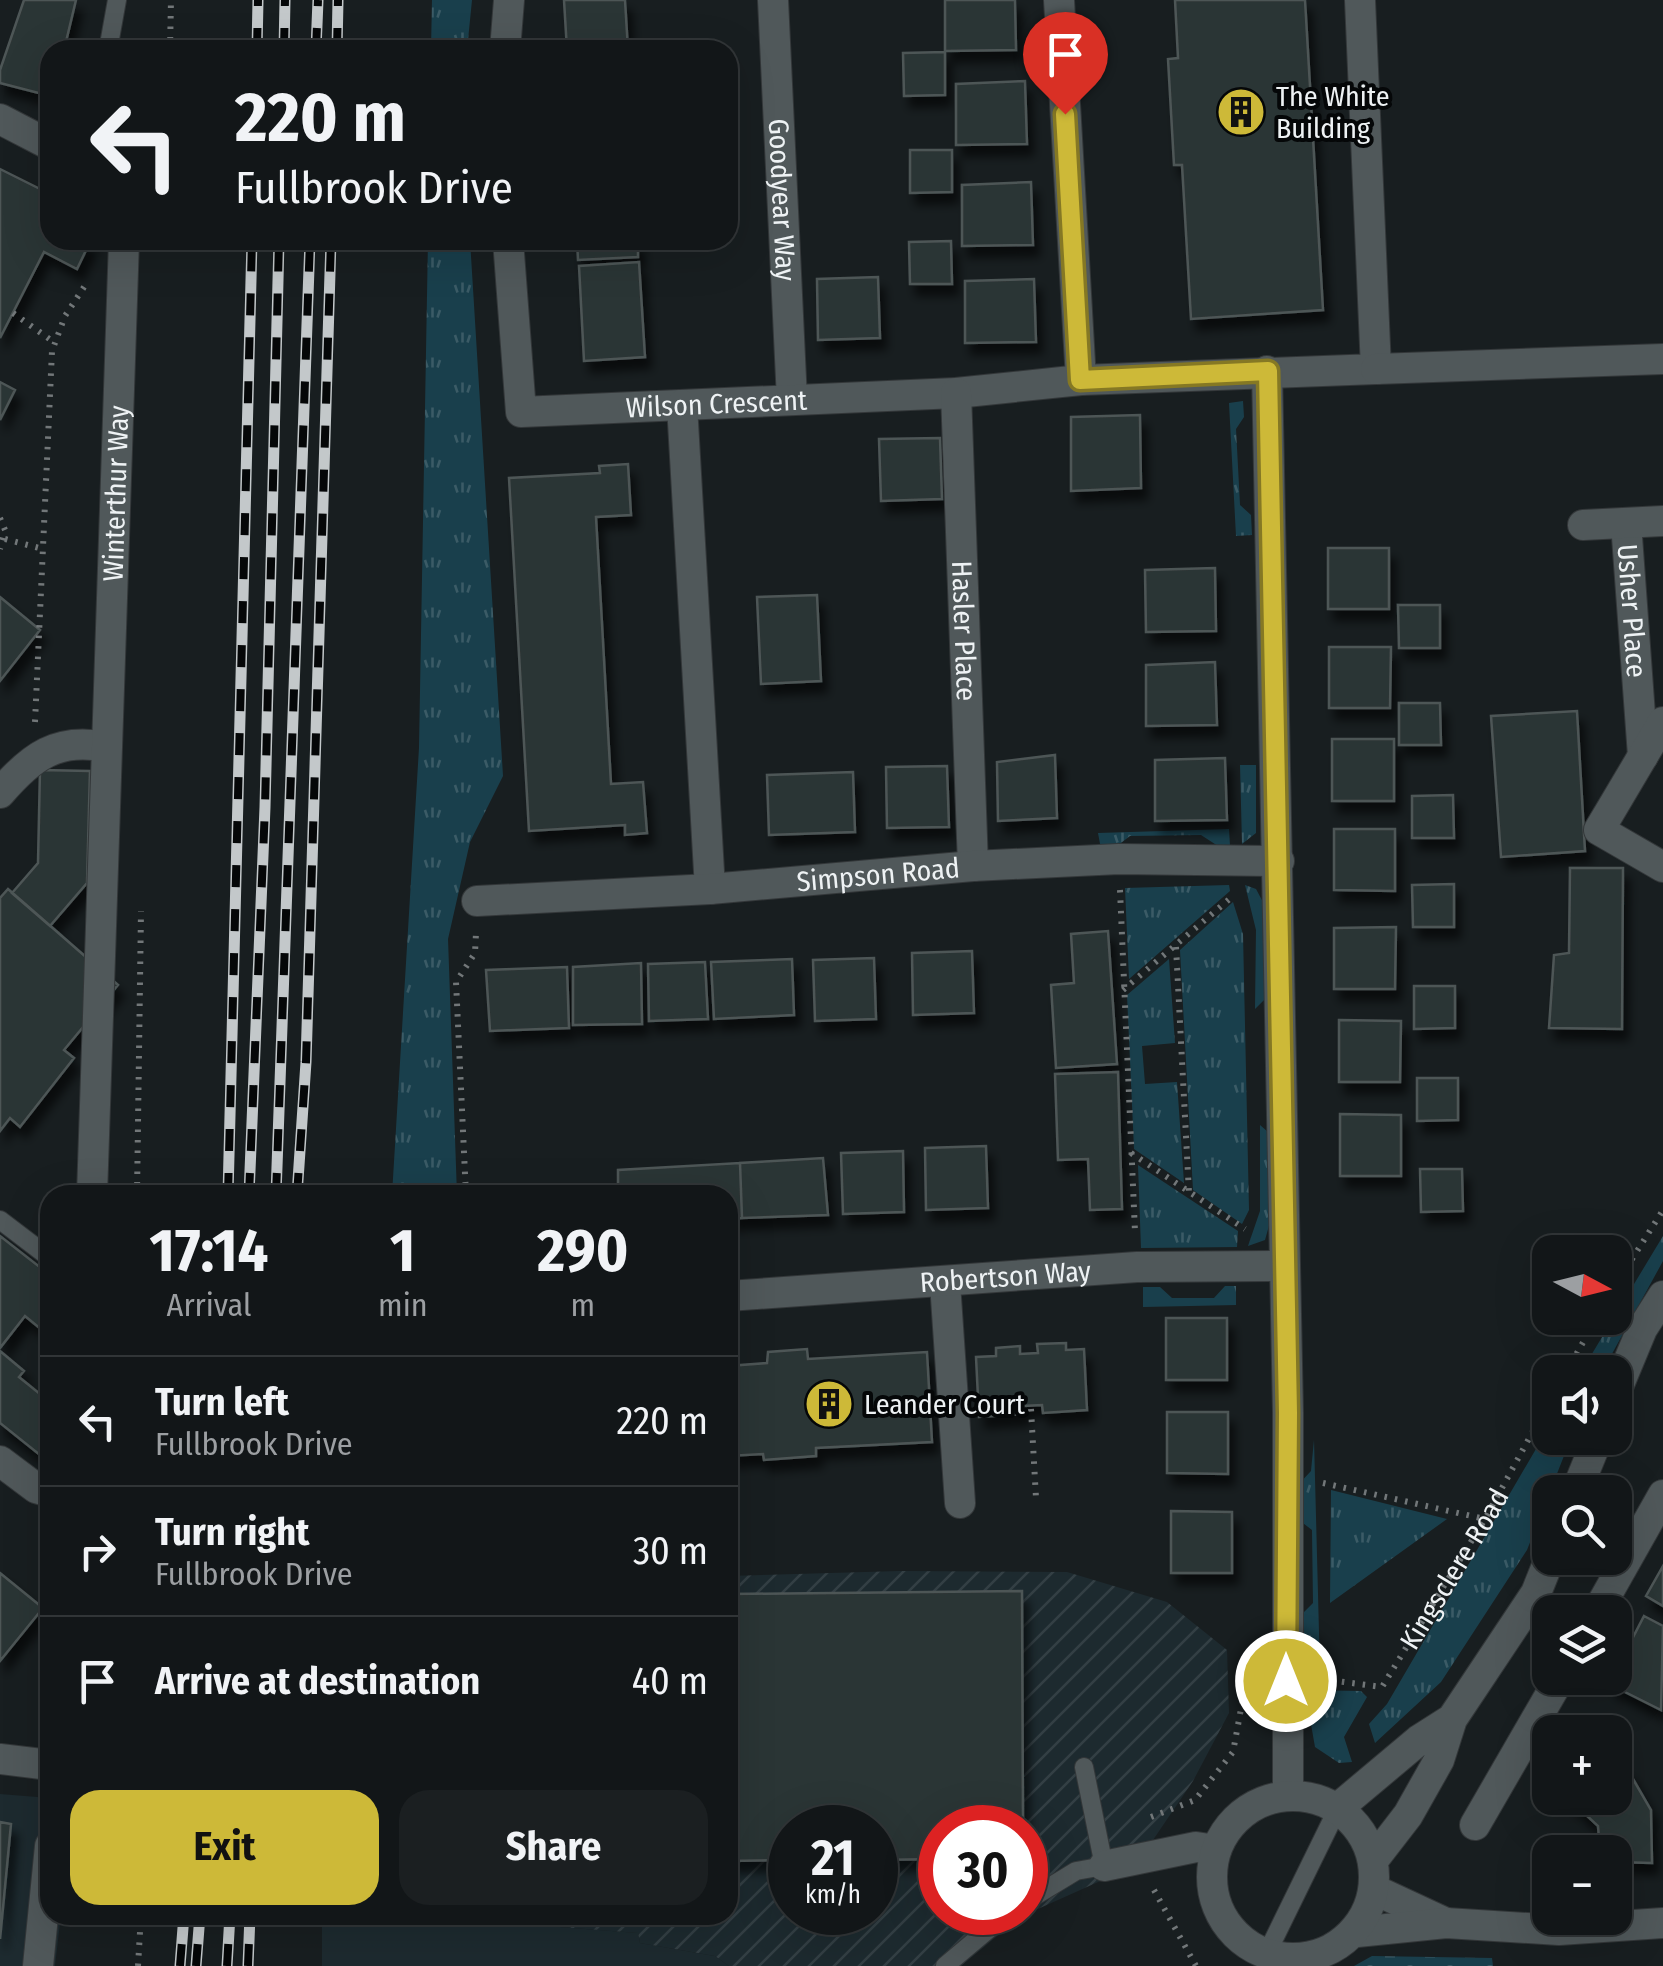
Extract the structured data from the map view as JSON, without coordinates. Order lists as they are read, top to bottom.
{
  "streets": {
    "street": [
      "Goodyear Way",
      "Wilson Crescent",
      "Winterthur Way",
      "Usher Place",
      "Hasler Place",
      "Simpson Road",
      "Robertson Way"
    ],
    "path": ["Kingsclere Road"]
  },
  "crossings": [
    ["Goodyear Way", "Wilson Crescent"],
    ["Wilson Crescent", "Hasler Place"],
    ["Hasler Place", "Simpson Road"]
  ],
  "places": {
    "building": ["The White Building", "Leander Court"]
  },
  "north": "right",
  "page": {
    "turn": ["220 m", "Fullbrook Drive"],
    "eta": [
      "17:14",
      "Arrival",
      "1",
      "min",
      "290",
      "m"
    ],
    "map_buttons": ["+", "−"],
    "list": [
      {
        "name": "Turn left",
        "note": "Fullbrook Drive",
        "value": "220 m"
      },
      {
        "name": "Turn right",
        "note": "Fullbrook Drive",
        "value": "30 m"
      },
      {
        "name": "Arrive at destination",
        "value": "40 m"
      }
    ],
    "buttons": ["Exit", "Share"],
    "speed": "21 km/h",
    "limit": "30"
  }
}
